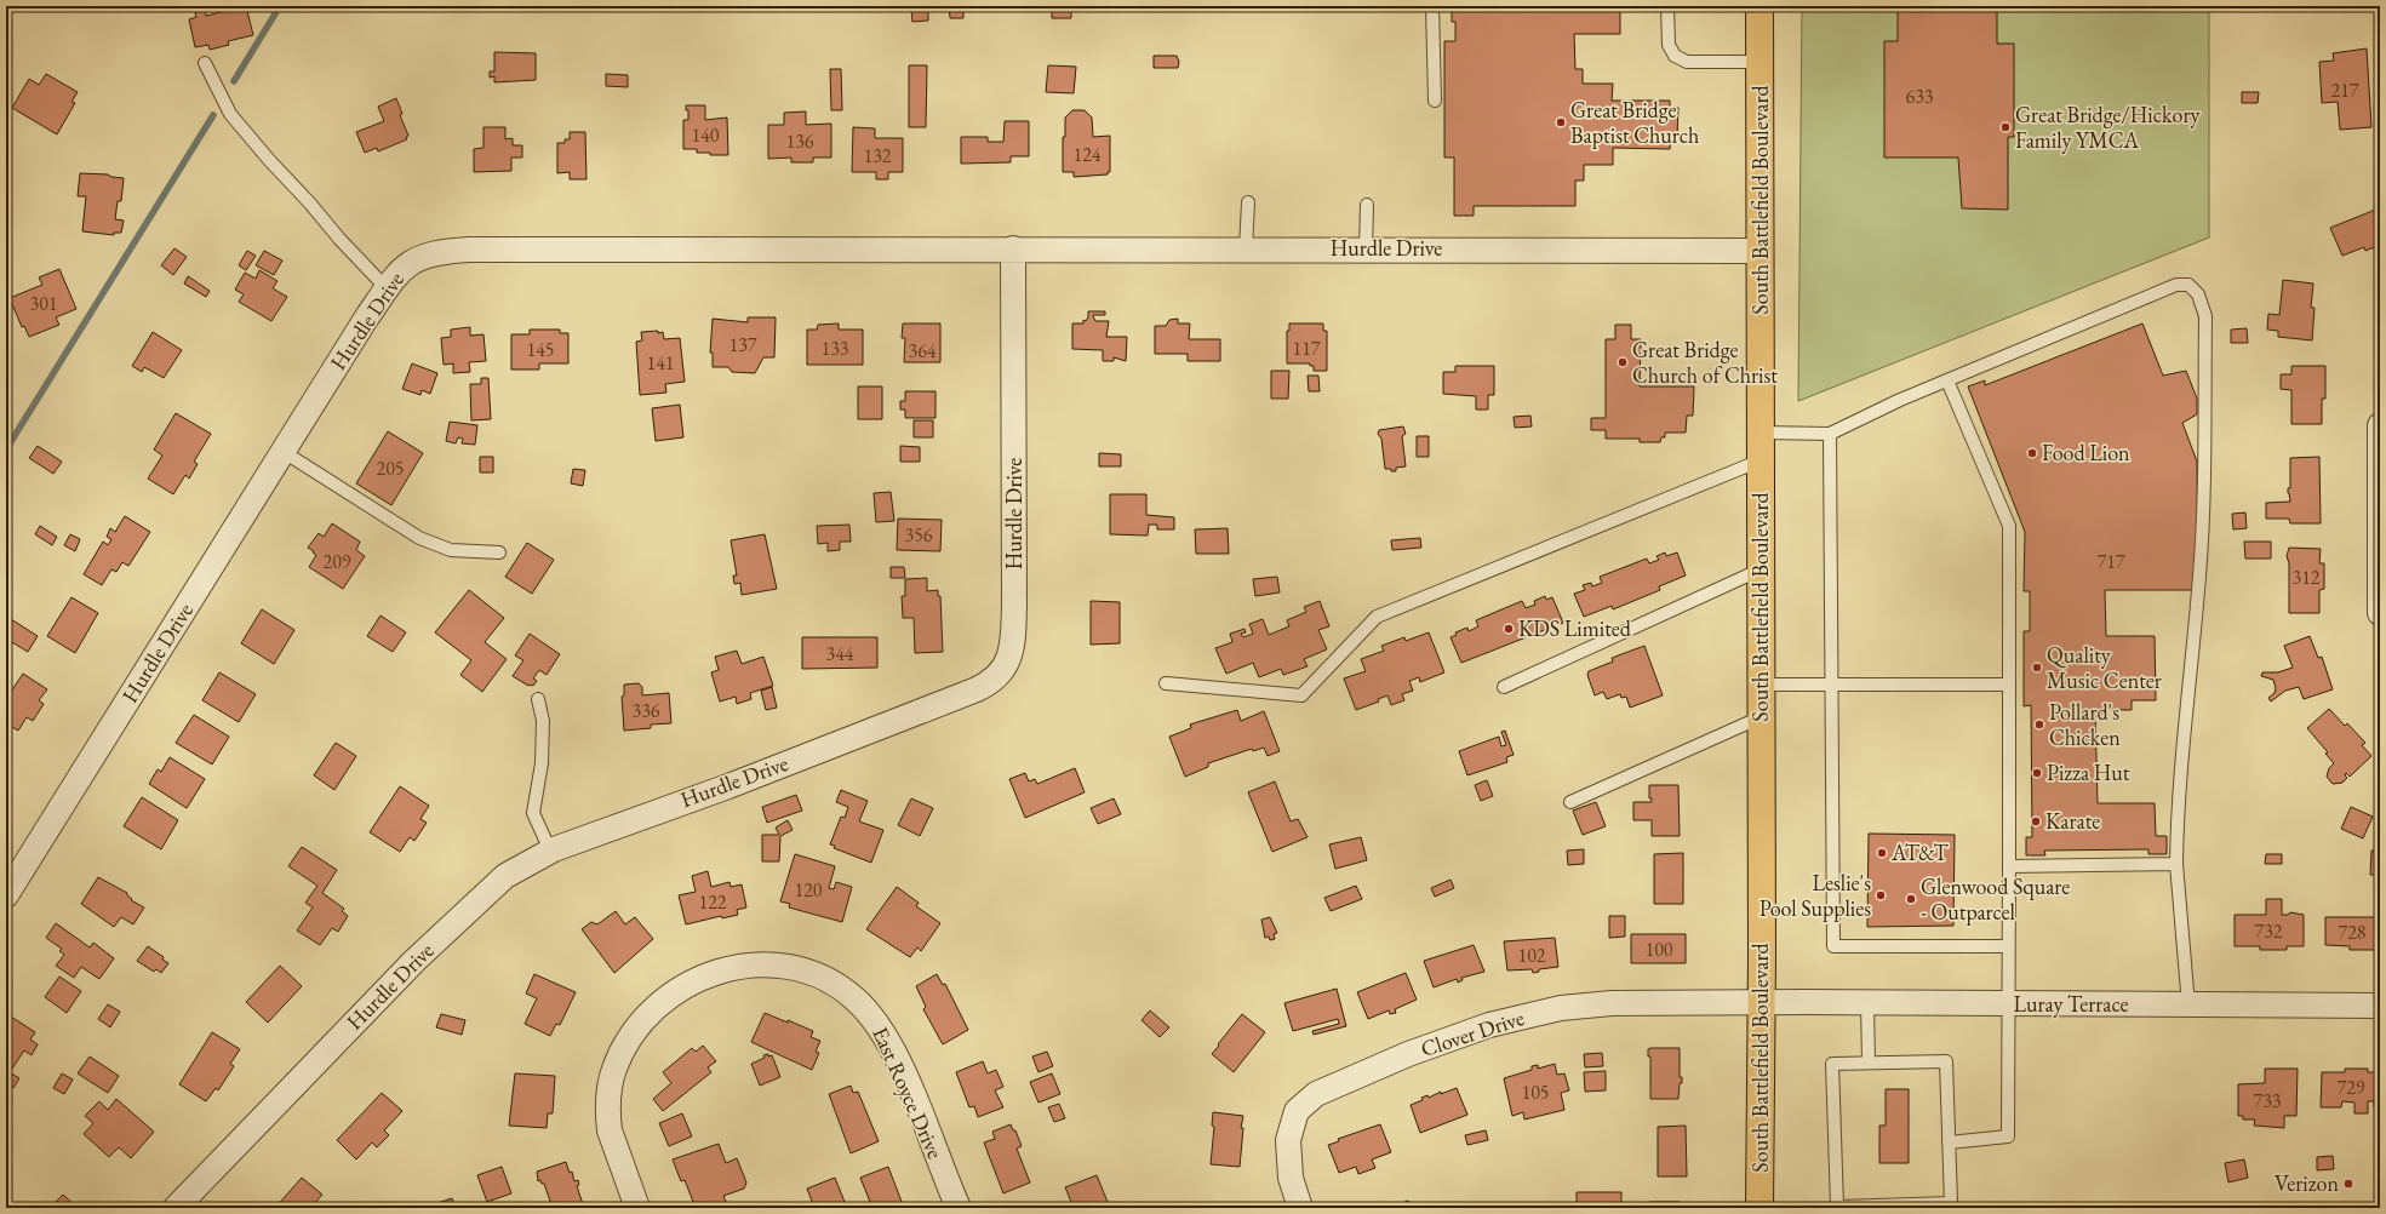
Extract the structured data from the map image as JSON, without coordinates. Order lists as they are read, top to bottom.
{
  "streets": {
    "main road": ["South Battlefield Boulevard"],
    "street": [
      "Hurdle Drive",
      "Luray Terrace",
      "Clover Drive",
      "East Royce Drive"
    ]
  },
  "crossings": [
    ["South Battlefield Boulevard", "Hurdle Drive"],
    ["South Battlefield Boulevard", "Luray Terrace"],
    ["South Battlefield Boulevard", "Clover Drive"],
    ["Luray Terrace", "Clover Drive"]
  ],
  "places": [
    "Great Bridge Baptist Church",
    "Great Bridge/Hickory Family YMCA",
    "Great Bridge Church of Christ",
    "Food Lion",
    "KDS Limited",
    "Quality Music Center",
    "Pollard's Chicken",
    "Pizza Hut",
    "Karate",
    "AT&T",
    "Leslie's Pool Supplies",
    "Glenwood Square - Outparcel",
    "Verizon"
  ],
  "house_numbers": [
    "217",
    "633",
    "140",
    "136",
    "124",
    "132",
    "301",
    "137",
    "133",
    "117",
    "145",
    "364",
    "141",
    "205",
    "356",
    "209",
    "717",
    "312",
    "344",
    "336",
    "120",
    "122",
    "732",
    "728",
    "100",
    "102",
    "729",
    "105",
    "733"
  ]
}
